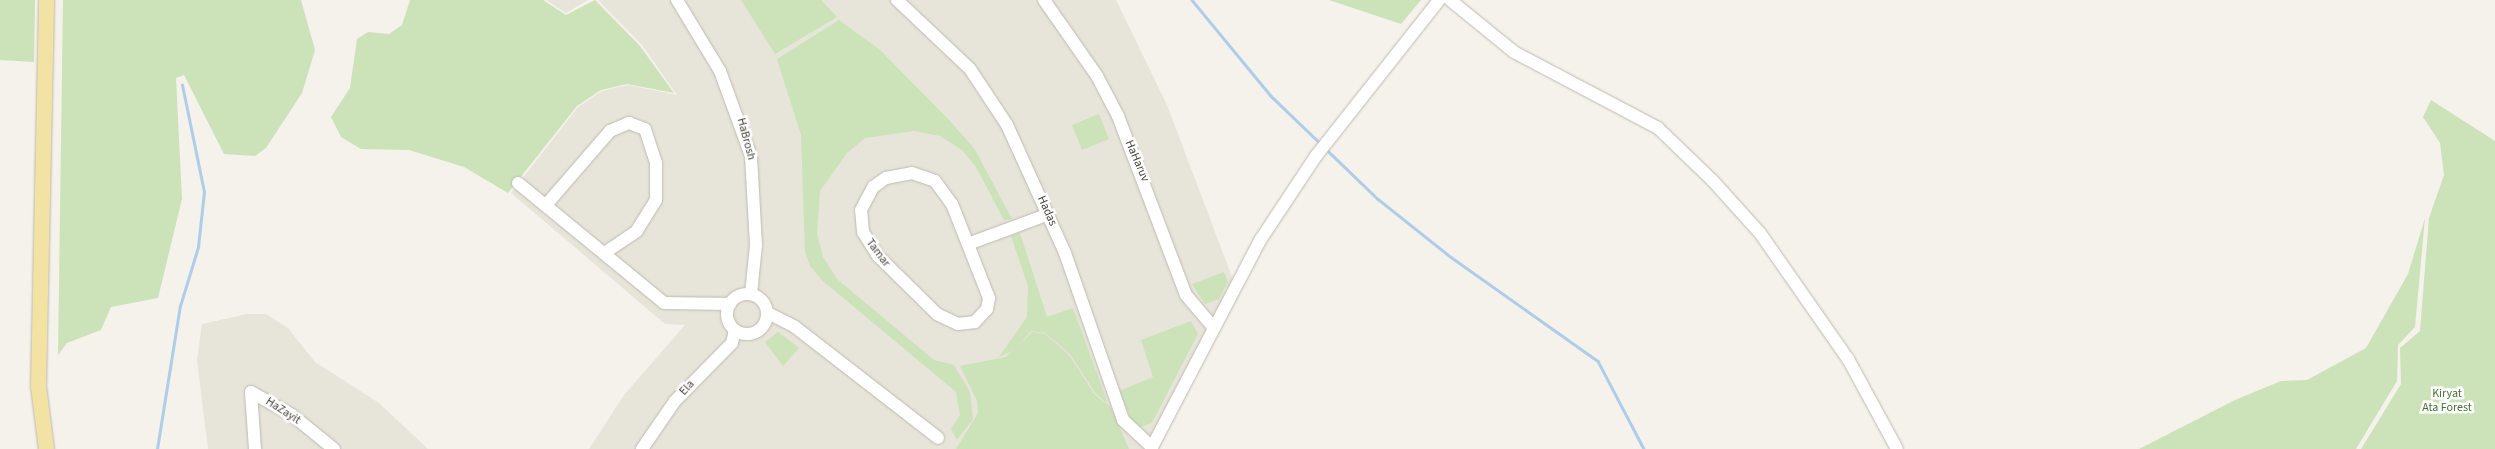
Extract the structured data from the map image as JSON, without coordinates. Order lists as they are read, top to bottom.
{
  "streets": {
    "street": [
      "HaBrosh",
      "HaHaruv",
      "Hadas",
      "Tamar",
      "Ela",
      "HaZayit"
    ]
  },
  "crossings": [
    ["HaBrosh", "Ela"]
  ],
  "parks": ["Kiryat Ata Forest"]
}
